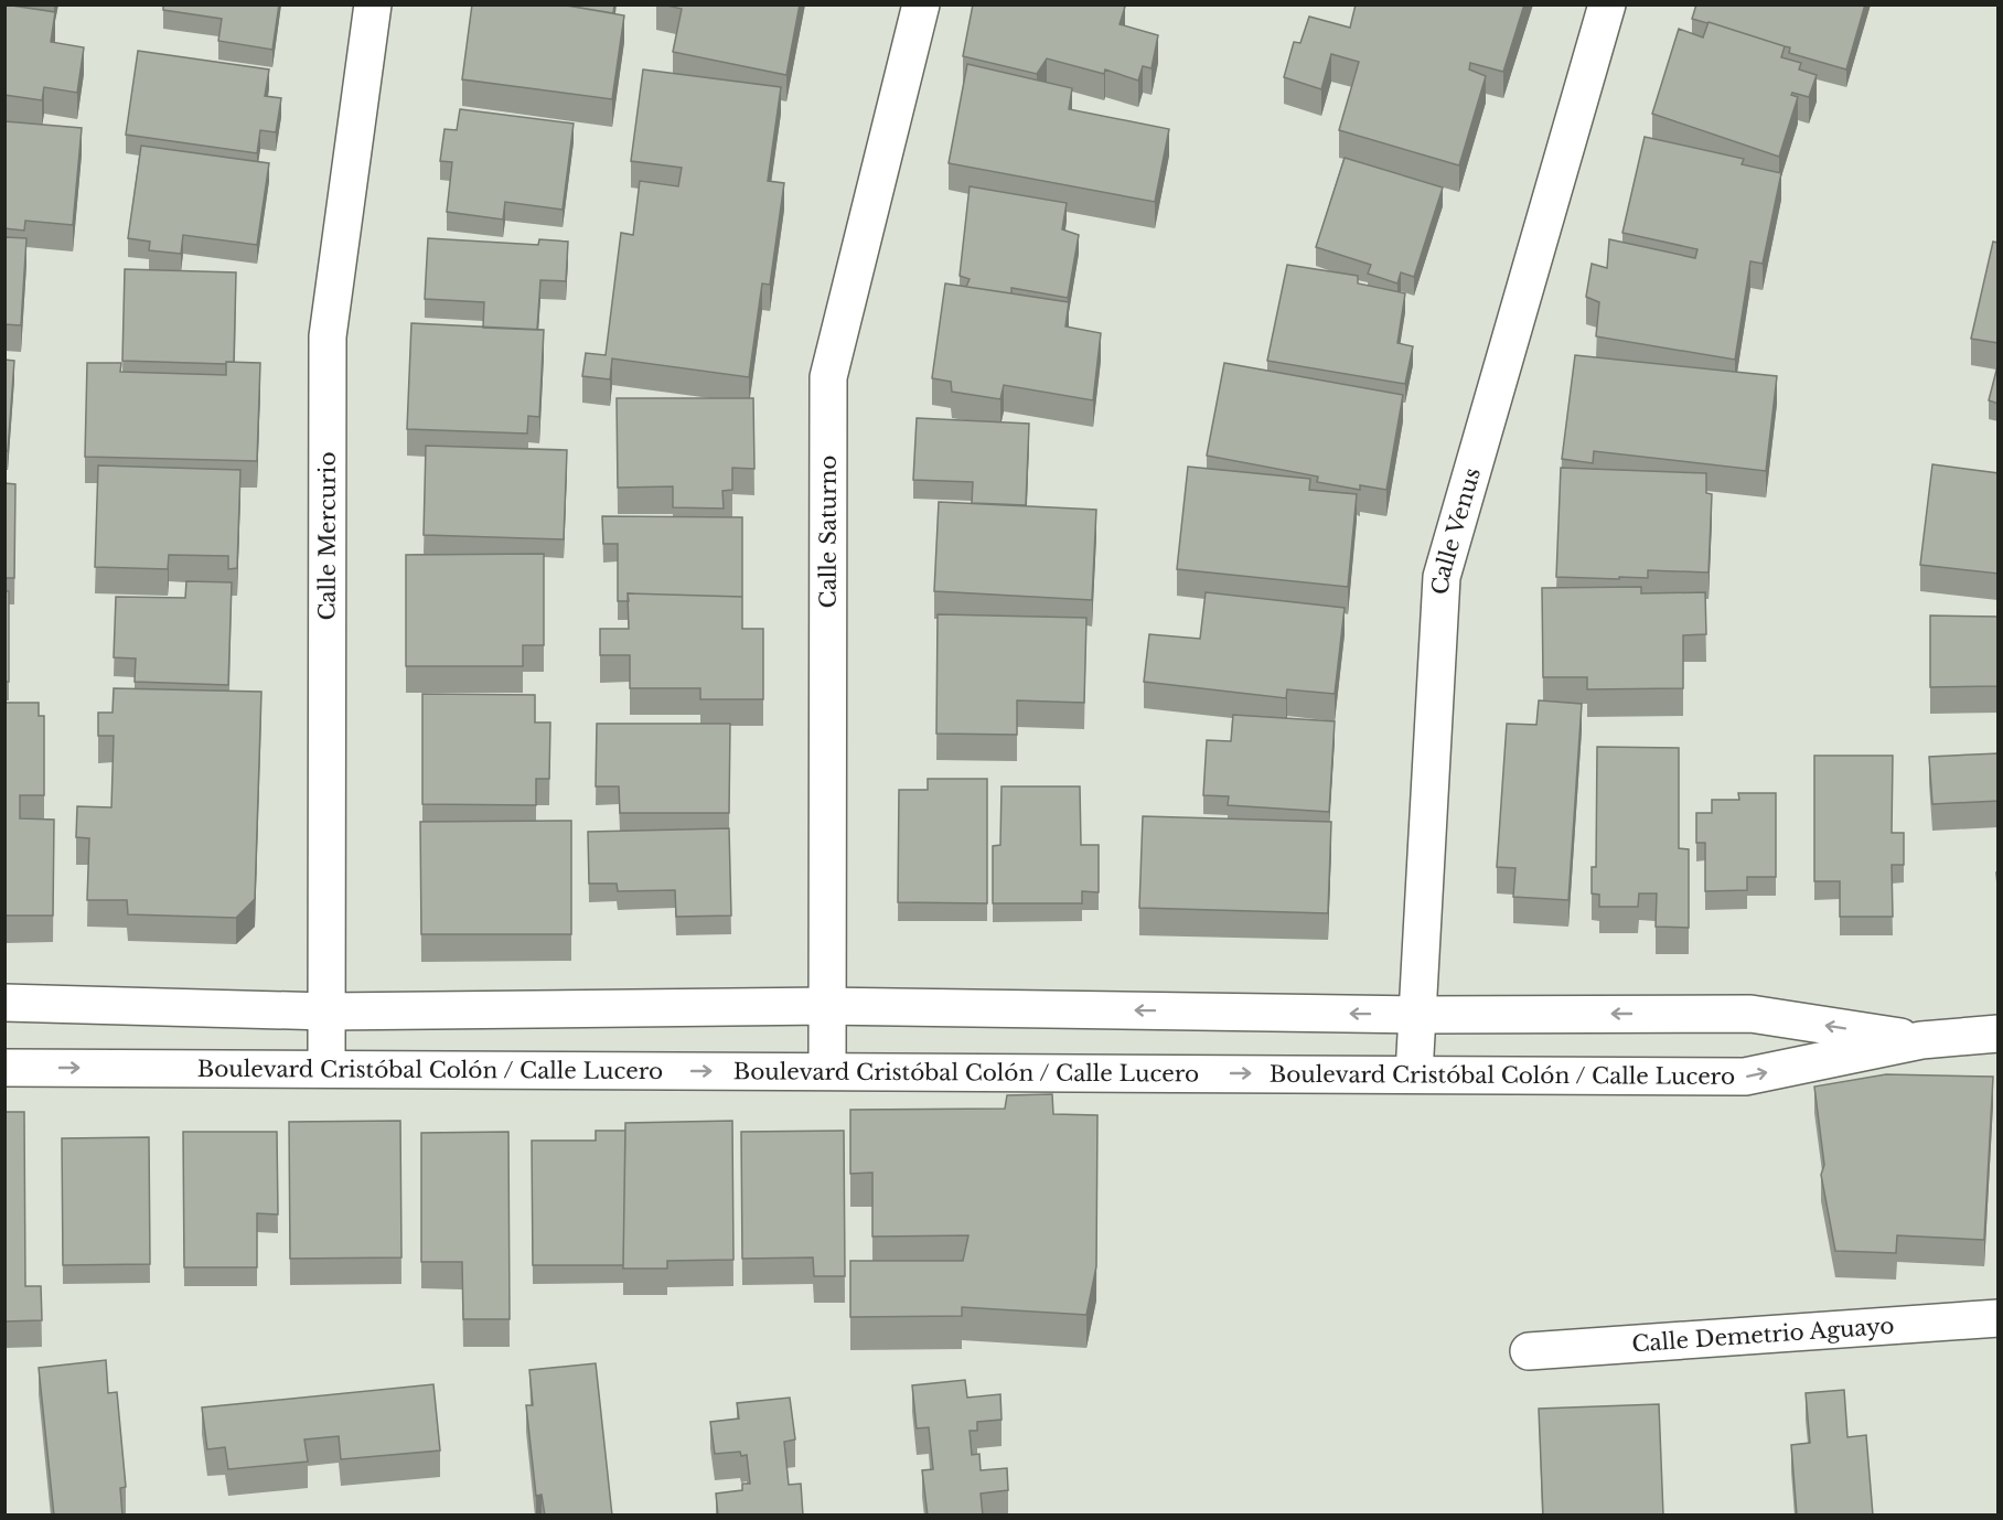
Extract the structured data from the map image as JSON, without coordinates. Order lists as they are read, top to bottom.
{
  "streets": {
    "street": [
      "Calle Venus",
      "Calle Saturno",
      "Calle Mercurio",
      "Boulevard Cristóbal Colón / Calle Lucero",
      "Calle Demetrio Aguayo"
    ]
  },
  "crossings": [
    ["Calle Venus", "Boulevard Cristóbal Colón / Calle Lucero"],
    ["Calle Saturno", "Boulevard Cristóbal Colón / Calle Lucero"],
    ["Calle Mercurio", "Boulevard Cristóbal Colón / Calle Lucero"]
  ]
}
